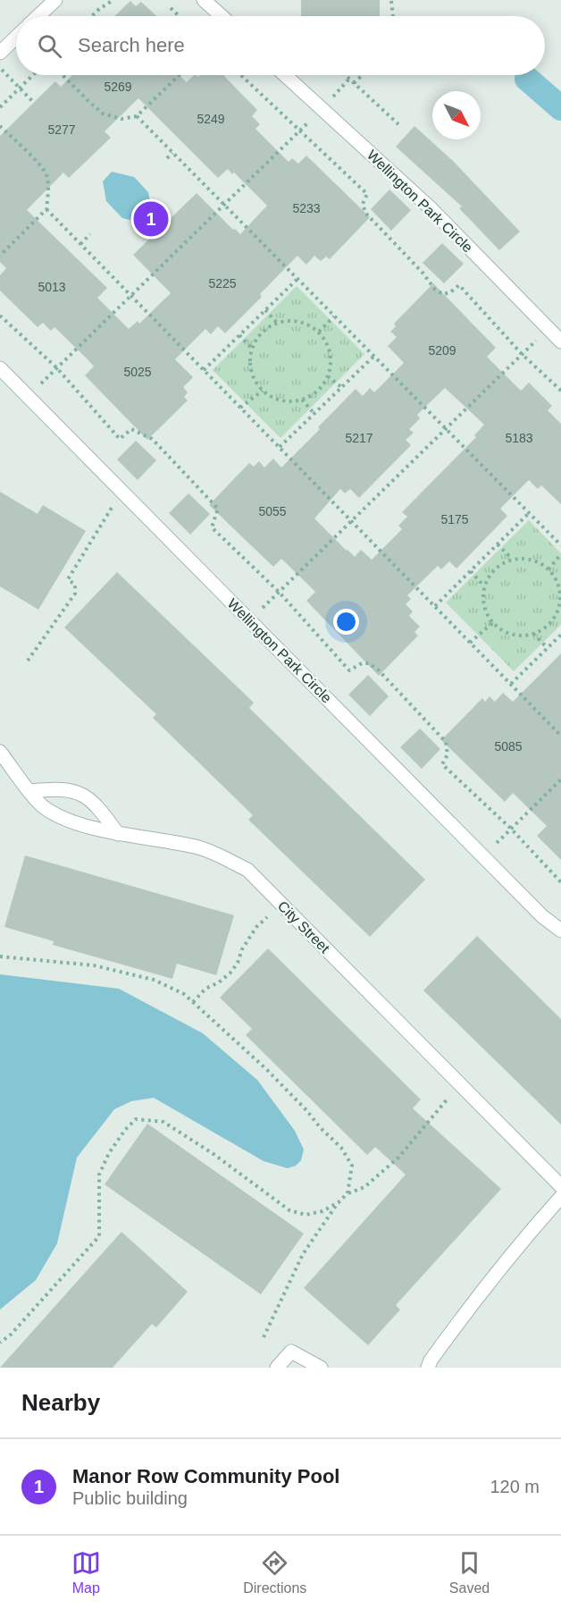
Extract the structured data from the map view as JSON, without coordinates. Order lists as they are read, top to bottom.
{
  "streets": {
    "lane": ["Wellington Park Circle", "City Street"]
  },
  "house_numbers": [
    "5269",
    "5249",
    "5277",
    "5233",
    "5225",
    "5013",
    "5209",
    "5025",
    "5217",
    "5183",
    "5055",
    "5175",
    "5085"
  ],
  "north": "bottom right",
  "page": {
    "search": "Search here",
    "pins": "1",
    "heading": "Nearby",
    "list": [
      {
        "mark": "1",
        "name": "Manor Row Community Pool",
        "note": "Public building",
        "value": "120 m"
      }
    ],
    "nav": ["Map", "Directions", "Saved"]
  }
}
